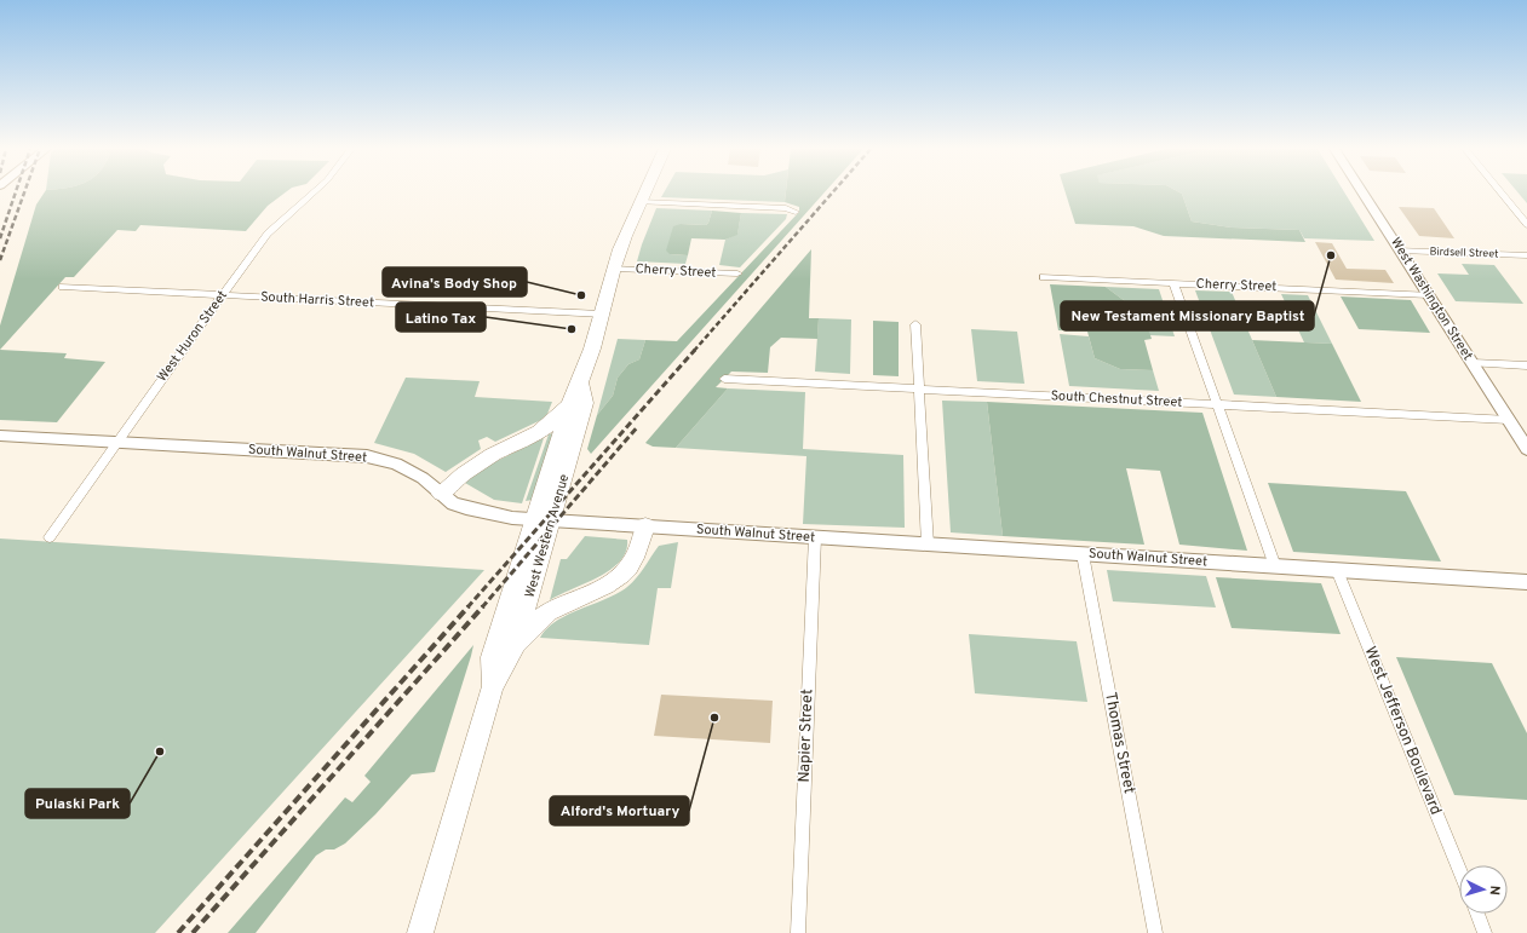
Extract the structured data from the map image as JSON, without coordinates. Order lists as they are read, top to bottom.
{
  "streets": {
    "main road": ["West Western Avenue"],
    "street": [
      "Birdsell Street",
      "Cherry Street",
      "West Washington Street",
      "South Harris Street",
      "West Huron Street",
      "South Chestnut Street",
      "South Walnut Street",
      "West Jefferson Boulevard",
      "Napier Street",
      "Thomas Street"
    ]
  },
  "crossings": [
    ["Birdsell Street", "West Washington Street"],
    ["Cherry Street", "West Washington Street"],
    ["Cherry Street", "West Western Avenue"],
    ["West Washington Street", "South Chestnut Street"],
    ["South Harris Street", "West Huron Street"],
    ["South Harris Street", "West Western Avenue"],
    ["West Huron Street", "South Walnut Street"],
    ["South Walnut Street", "West Western Avenue"],
    ["South Walnut Street", "West Jefferson Boulevard"],
    ["South Walnut Street", "Napier Street"],
    ["South Walnut Street", "Thomas Street"]
  ],
  "places": [
    "New Testament Missionary Baptist",
    "Avina's Body Shop",
    "Latino Tax",
    "Alford's Mortuary",
    "Pulaski Park"
  ],
  "north": "right"
}
